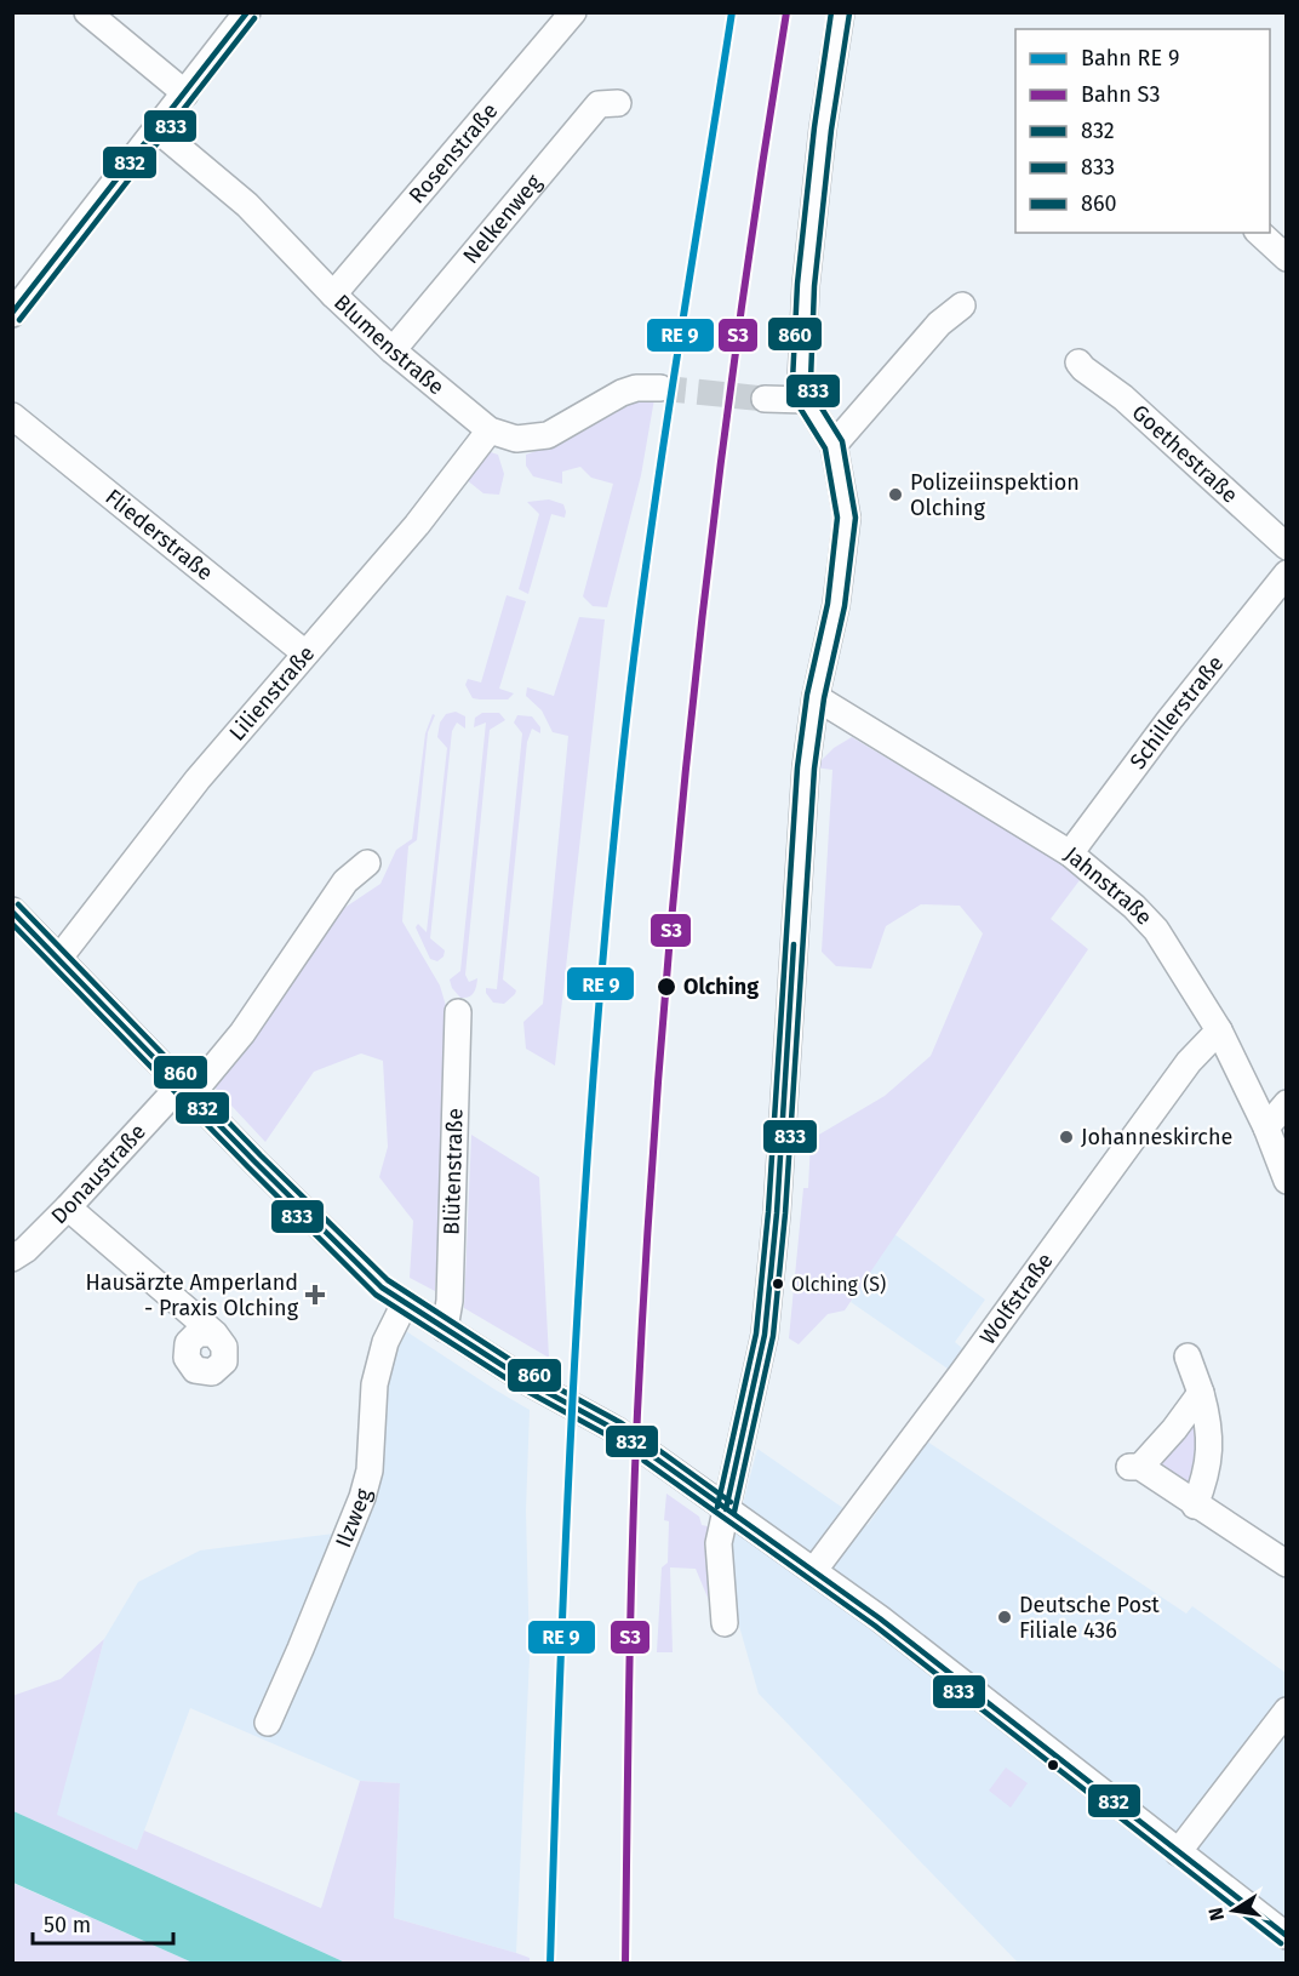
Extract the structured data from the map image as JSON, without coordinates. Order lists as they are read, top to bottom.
{
  "streets": {
    "street": [
      "Rosenstraße",
      "Nelkenweg",
      "Blumenstraße",
      "Goethestraße",
      "Fliederstraße",
      "Lilienstraße",
      "Schillerstraße",
      "Jahnstraße",
      "Blütenstraße",
      "Donaustraße",
      "Wolfstraße",
      "Ilzweg"
    ]
  },
  "crossings": [
    ["Rosenstraße", "Blumenstraße"],
    ["Nelkenweg", "Blumenstraße"],
    ["Blumenstraße", "Lilienstraße"],
    ["Fliederstraße", "Lilienstraße"],
    ["Schillerstraße", "Jahnstraße"],
    ["Jahnstraße", "Wolfstraße"]
  ],
  "places": {
    "other": [
      "Polizeiinspektion Olching",
      "Olching",
      "Johanneskirche",
      "Olching (S)",
      "Deutsche Post Filiale 436"
    ],
    "health": ["Hausärzte Amperland - Praxis Olching"]
  },
  "lines": [
    "rail line S3",
    "transit line 832",
    "transit line 860",
    "transit line 833"
  ],
  "legend": [
    "Bahn RE 9",
    "Bahn S3",
    "832",
    "833",
    "860"
  ],
  "scale_bar": "50 m",
  "north": "left"
}
